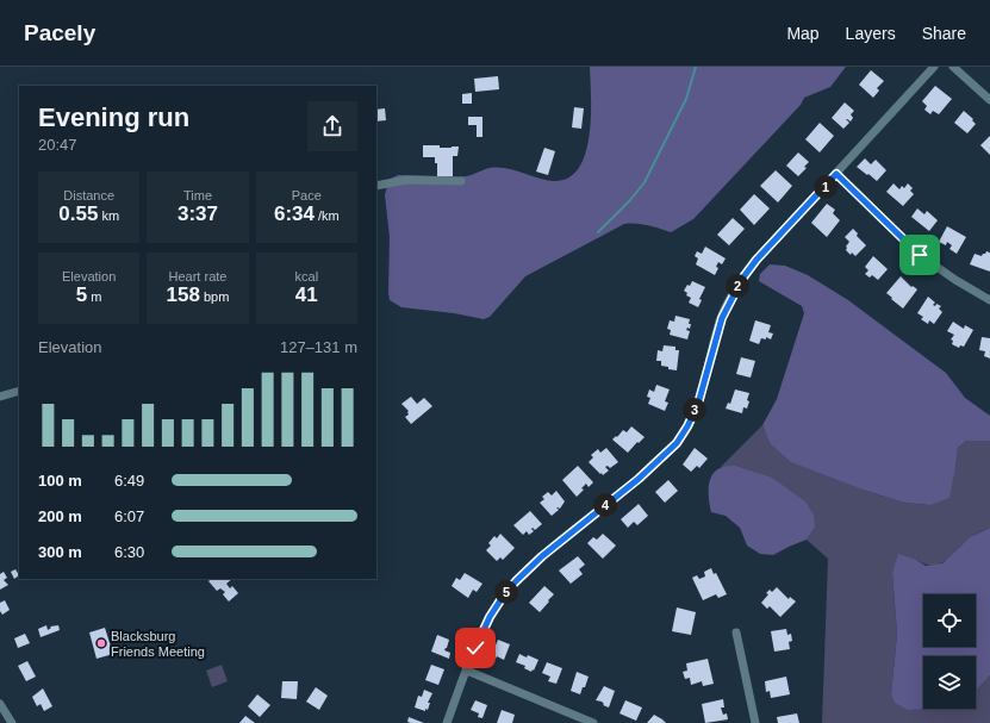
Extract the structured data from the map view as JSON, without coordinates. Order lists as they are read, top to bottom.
{
  "places": ["Blacksburg Friends Meeting"],
  "page": {
    "header": "Pacely",
    "nav": ["Map", "Layers", "Share"],
    "heading": ["Evening run", "20:47"],
    "stats": [
      ["Distance", "0.55 km"],
      ["Time", "3:37"],
      ["Pace", "6:34 /km"],
      ["Elevation", "5 m"],
      ["Heart rate", "158 bpm"],
      ["kcal", "41"]
    ],
    "pins": [
      "1",
      "2",
      "3",
      "4",
      "5"
    ],
    "chart": ["Elevation", "127–131 m"],
    "list": [
      {
        "name": "100 m",
        "note": "6:49"
      },
      {
        "name": "200 m",
        "note": "6:07"
      },
      {
        "name": "300 m",
        "note": "6:30"
      }
    ]
  }
}
